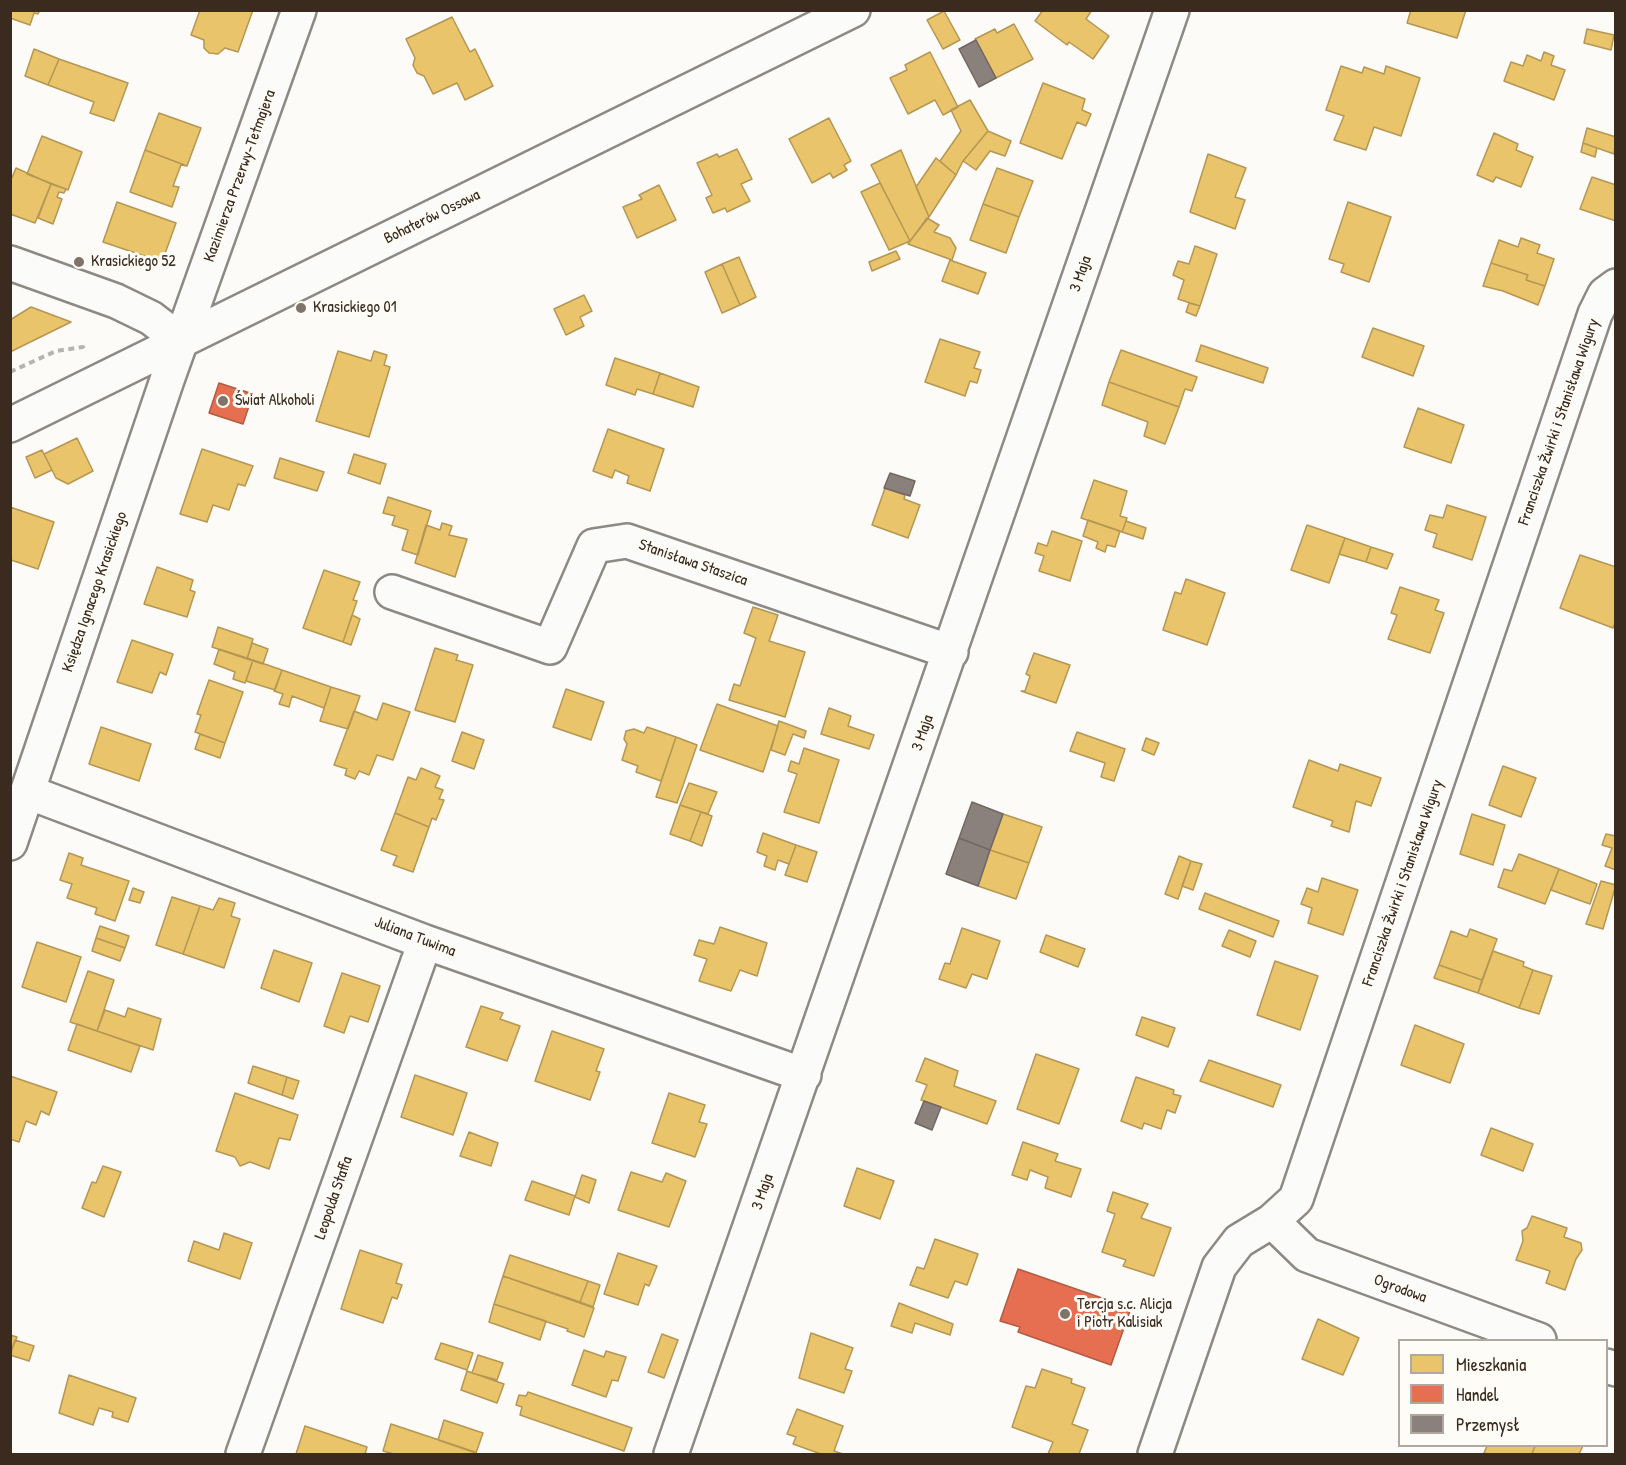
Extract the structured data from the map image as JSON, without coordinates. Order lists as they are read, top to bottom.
{
  "streets": {
    "street": [
      "Kazimierza Przerwy-Tetmajera",
      "Bohaterów Ossowa",
      "3 Maja",
      "Franciszka Żwirki i Stanisława Wigury",
      "Stanisława Staszica",
      "Księdza Ignacego Krasickiego",
      "Juliana Tuwima",
      "Leopolda Staffa",
      "Ogrodowa"
    ]
  },
  "crossings": [
    ["Kazimierza Przerwy-Tetmajera", "Bohaterów Ossowa"],
    ["Kazimierza Przerwy-Tetmajera", "Księdza Ignacego Krasickiego"],
    ["Bohaterów Ossowa", "Księdza Ignacego Krasickiego"],
    ["3 Maja", "Stanisława Staszica"],
    ["3 Maja", "Juliana Tuwima"],
    ["Franciszka Żwirki i Stanisława Wigury", "Ogrodowa"],
    ["Księdza Ignacego Krasickiego", "Juliana Tuwima"],
    ["Juliana Tuwima", "Leopolda Staffa"]
  ],
  "places": [
    "Krasickiego 52",
    "Krasickiego 01",
    "Świat Alkoholi",
    "Tercja s.c. Alicja i Piotr Kalisiak"
  ],
  "legend": ["Mieszkania", "Handel", "Przemysł"]
}
